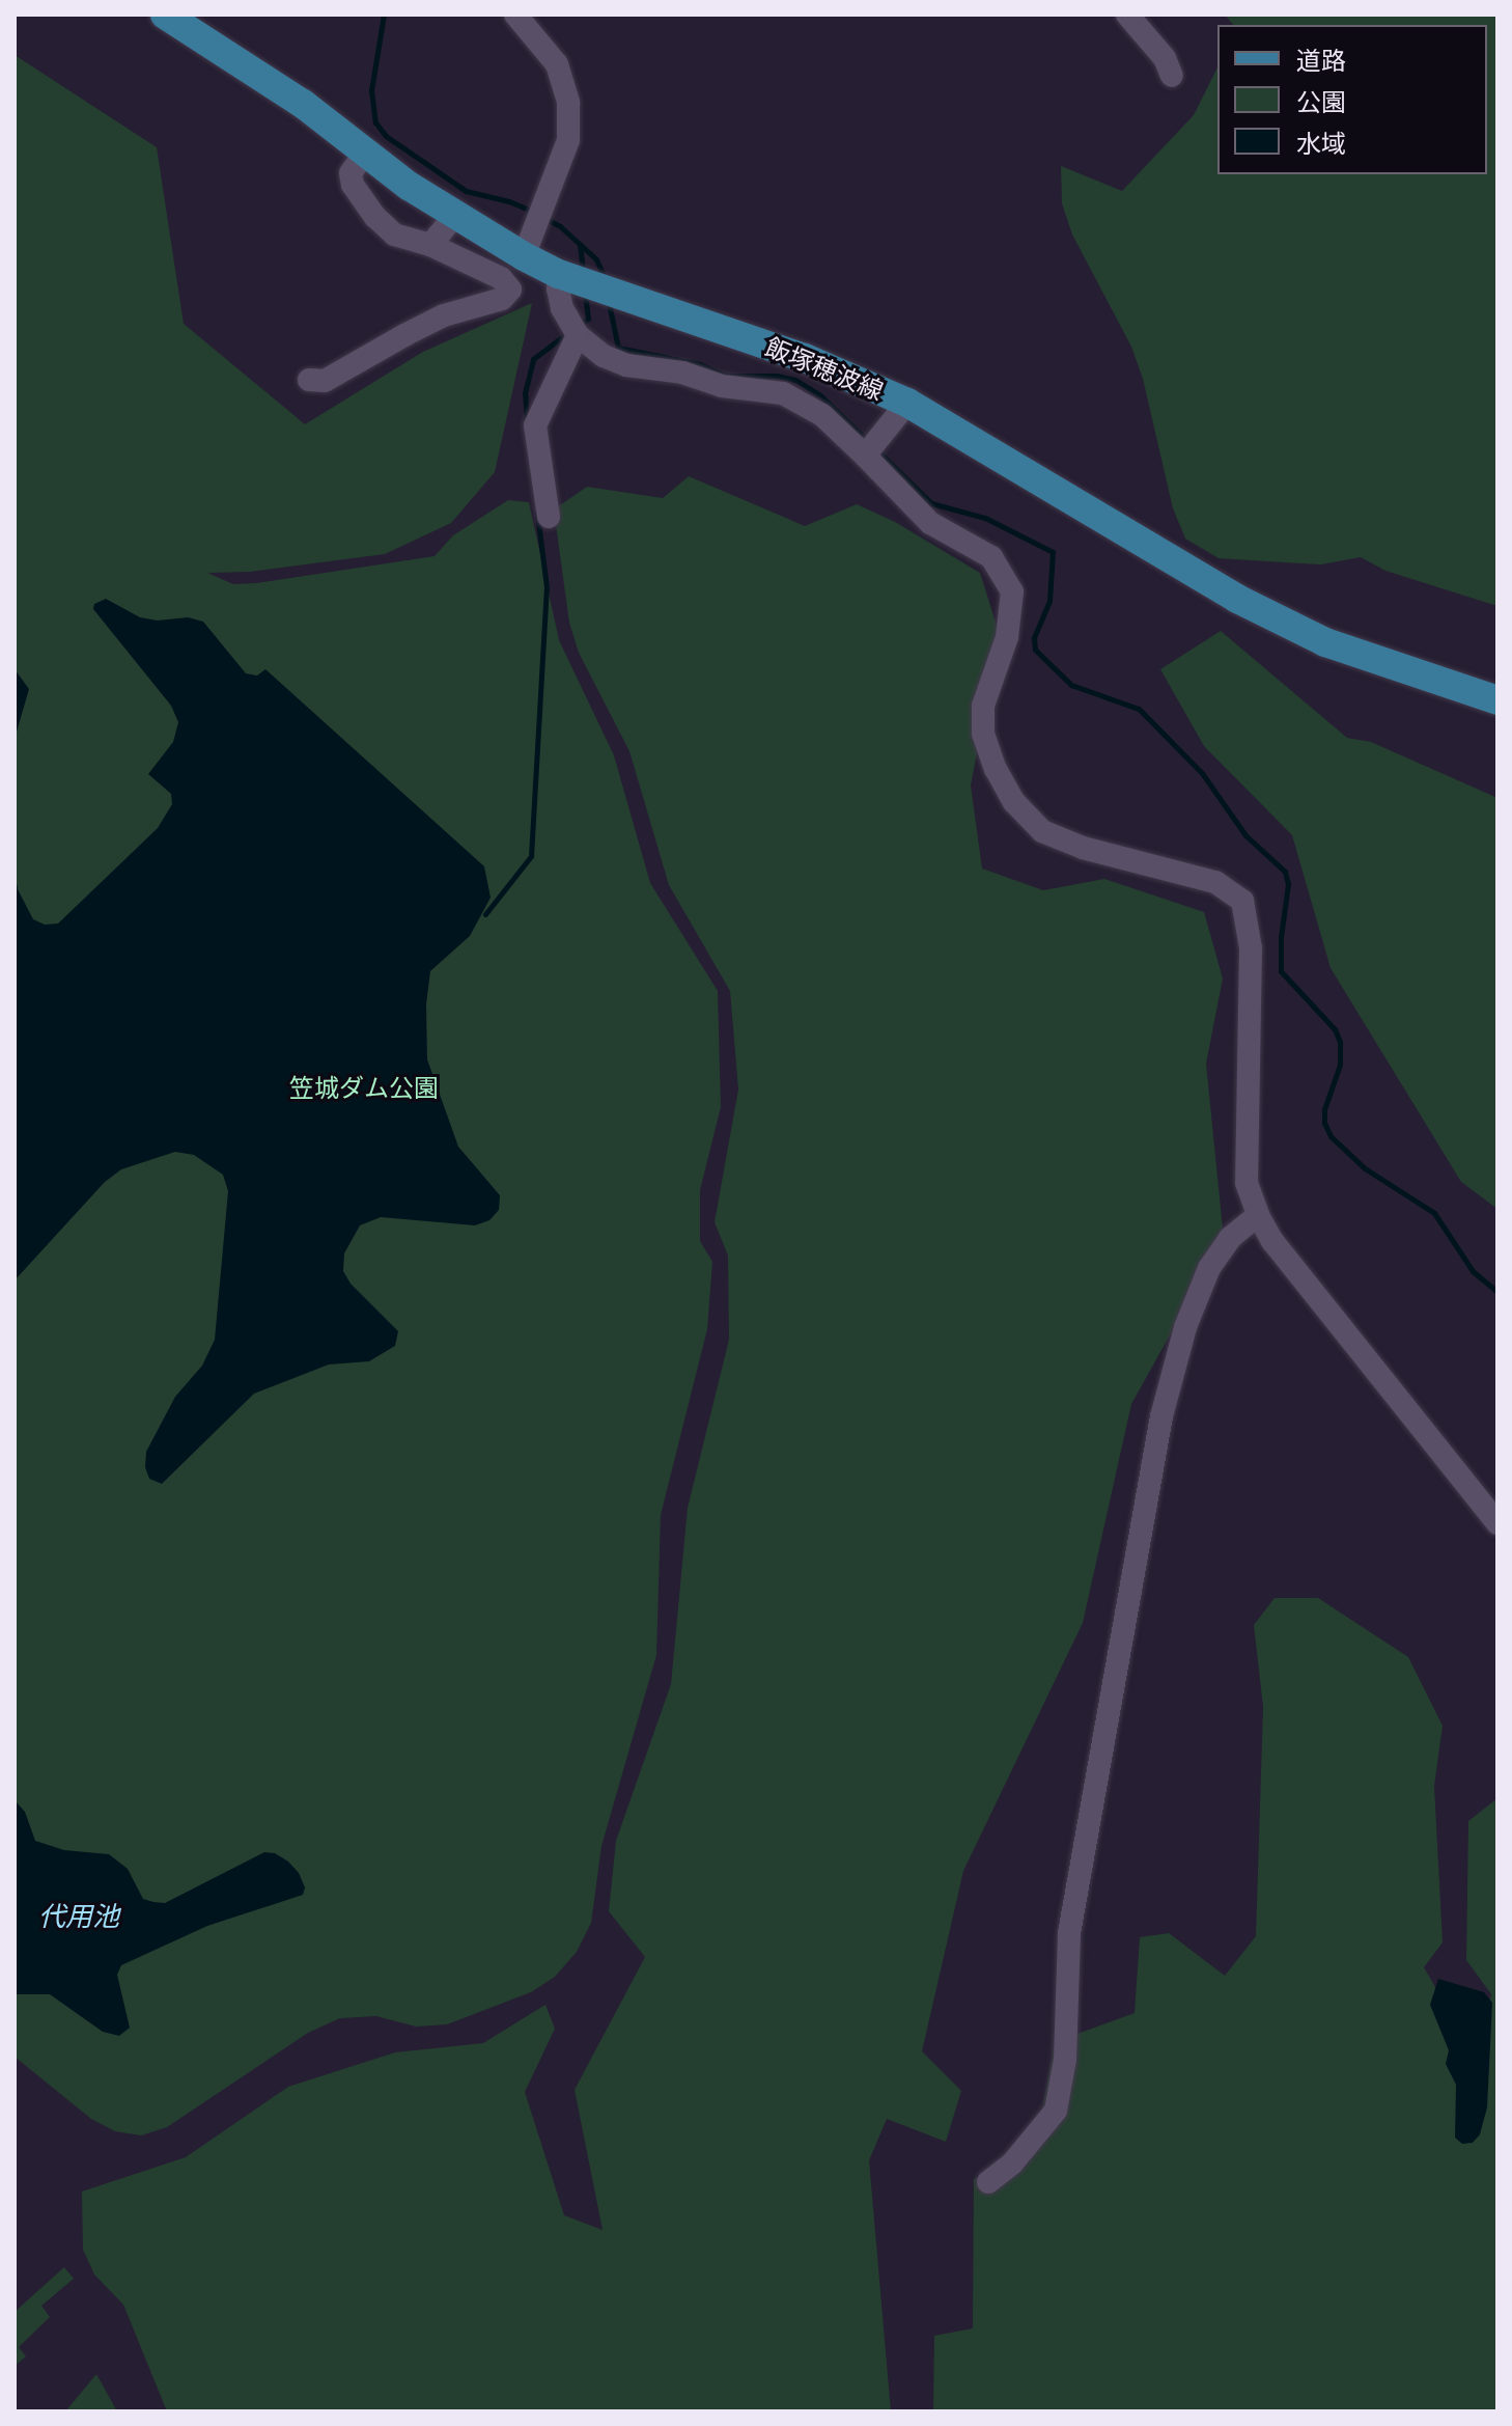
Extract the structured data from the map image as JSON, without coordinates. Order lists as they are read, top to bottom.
{
  "streets": {
    "main road": ["飯塚穂波線"]
  },
  "water": ["代用池"],
  "parks": ["笠城ダム公園"],
  "legend": ["道路", "公園", "水域"]
}
